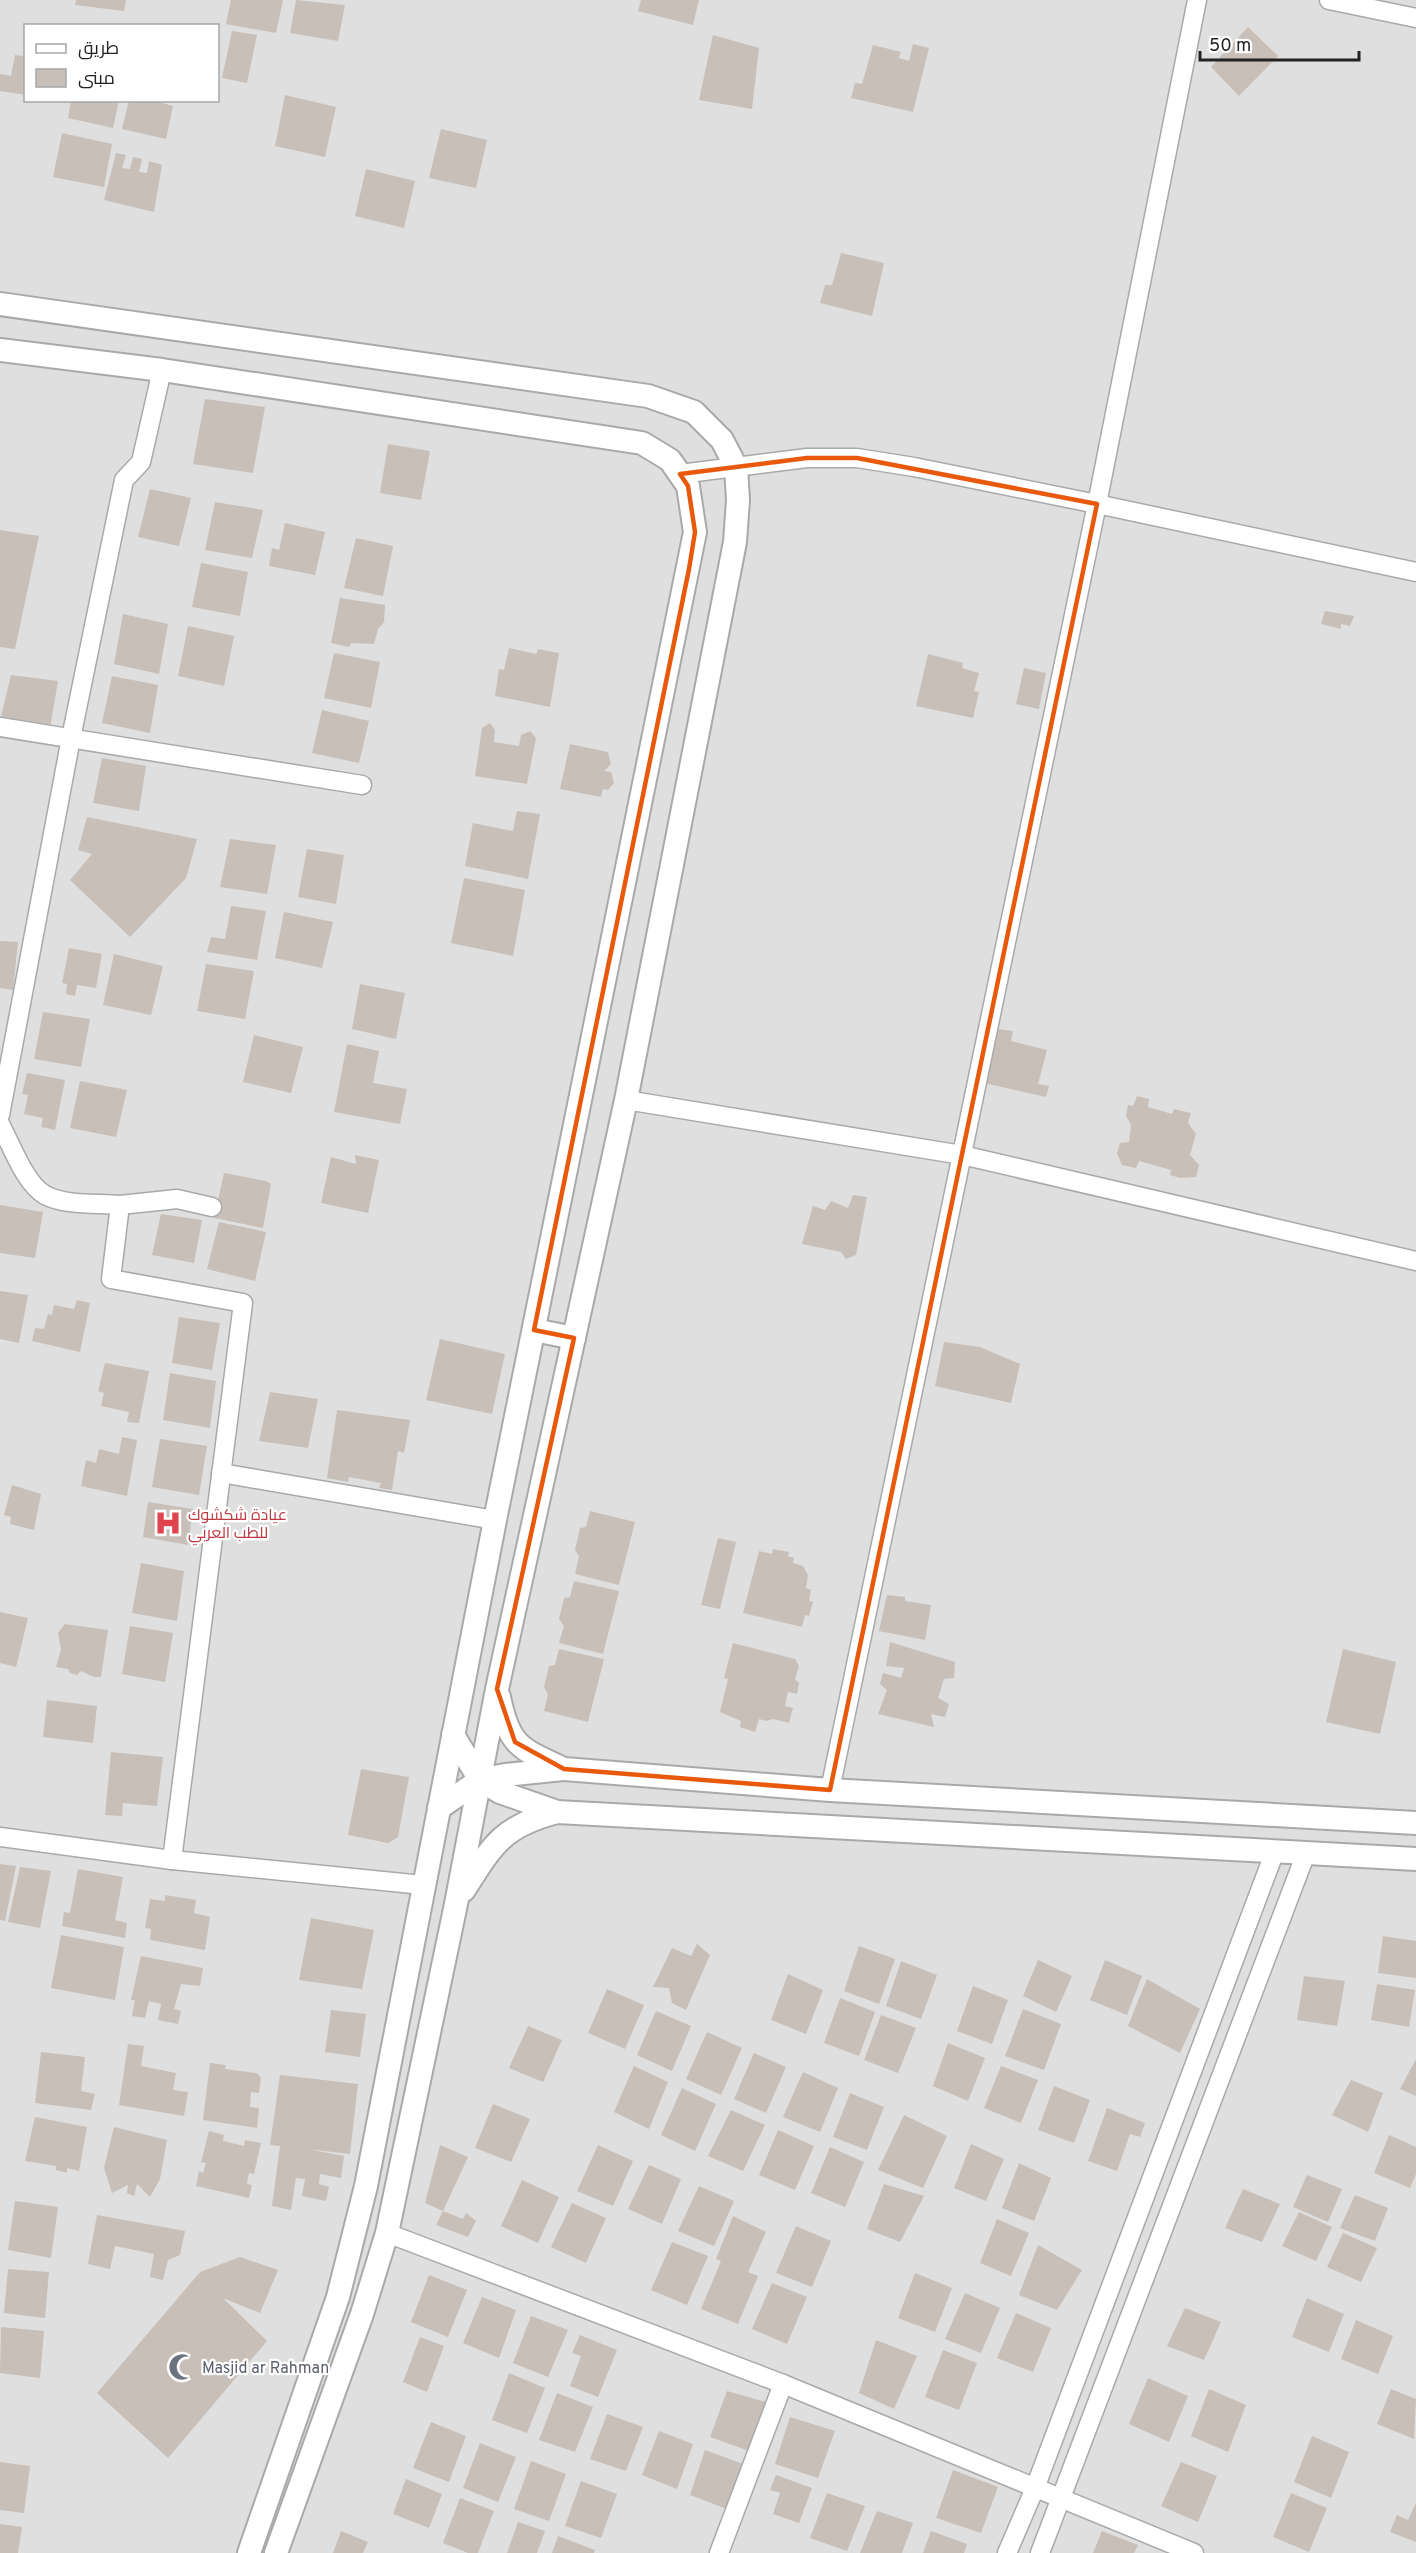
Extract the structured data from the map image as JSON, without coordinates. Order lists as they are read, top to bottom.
{
  "places": {
    "hospital": ["عيادة شكشوك للطب العربي"],
    "mosque": ["Masjid ar Rahman"]
  },
  "legend": ["طريق", "مبنى"],
  "scale_bar": "50 m"
}
